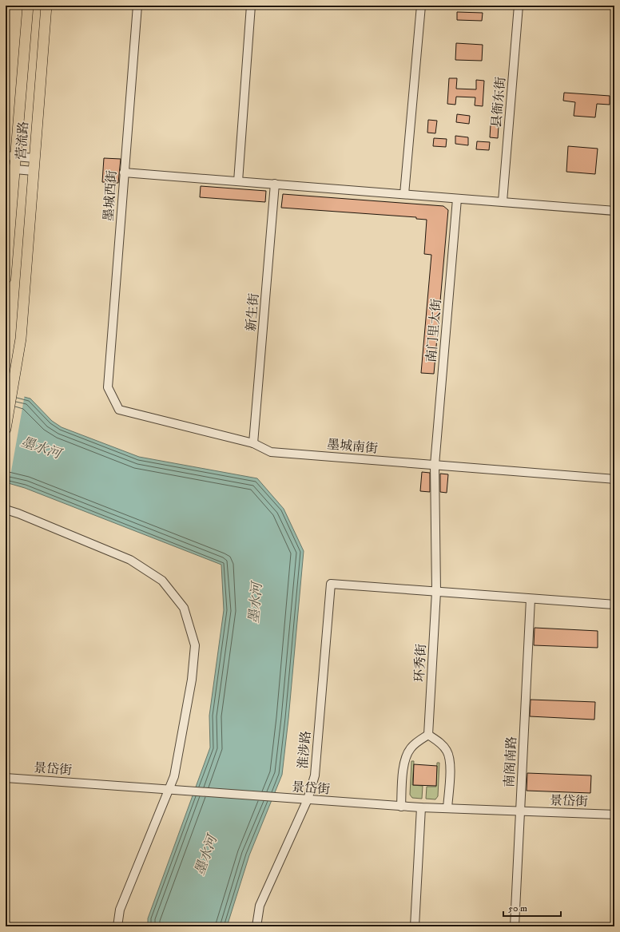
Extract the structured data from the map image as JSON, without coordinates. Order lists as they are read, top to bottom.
{
  "streets": {
    "main road": ["营流路"],
    "street": [
      "县衙东街",
      "墨城西街",
      "新生街",
      "南门里大街",
      "墨城南街",
      "环秀街",
      "淮涉路",
      "南阁南路",
      "景岱街"
    ]
  },
  "crossings": [
    ["墨城西街", "墨城南街"],
    ["新生街", "墨城南街"],
    ["南门里大街", "墨城南街"],
    ["南门里大街", "环秀街"],
    ["南门里大街", "淮涉路"],
    ["环秀街", "淮涉路"],
    ["淮涉路", "景岱街"],
    ["南阁南路", "景岱街"]
  ],
  "water": ["墨水河"],
  "scale_bar": "50 m"
}
